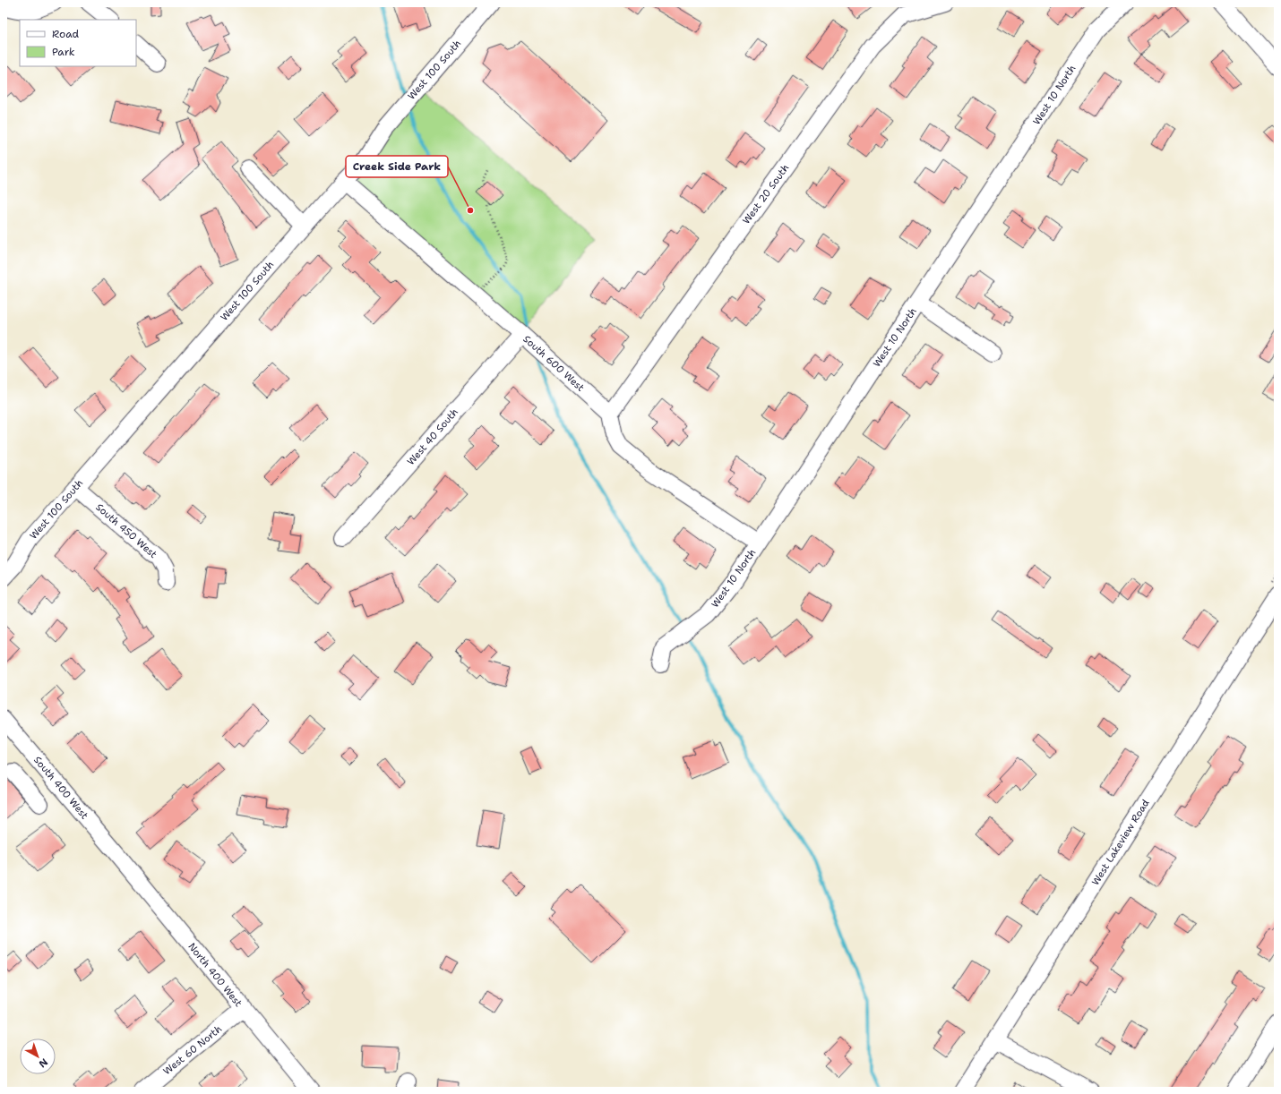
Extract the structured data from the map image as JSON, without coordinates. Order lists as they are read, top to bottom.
{
  "streets": {
    "street": [
      "West 100 South",
      "West 10 North",
      "West 20 South",
      "South 600 West",
      "West 40 South",
      "South 450 West",
      "South 400 West",
      "West Lakeview Road",
      "North 400 West",
      "West 60 North"
    ]
  },
  "crossings": [
    ["West 100 South", "South 600 West"],
    ["West 100 South", "South 450 West"],
    ["West 20 South", "South 600 West"],
    ["South 600 West", "West 40 South"],
    ["South 400 West", "North 400 West"],
    ["North 400 West", "West 60 North"]
  ],
  "places": ["Creek Side Park"],
  "legend": ["Road", "Park"],
  "north": "bottom right"
}
